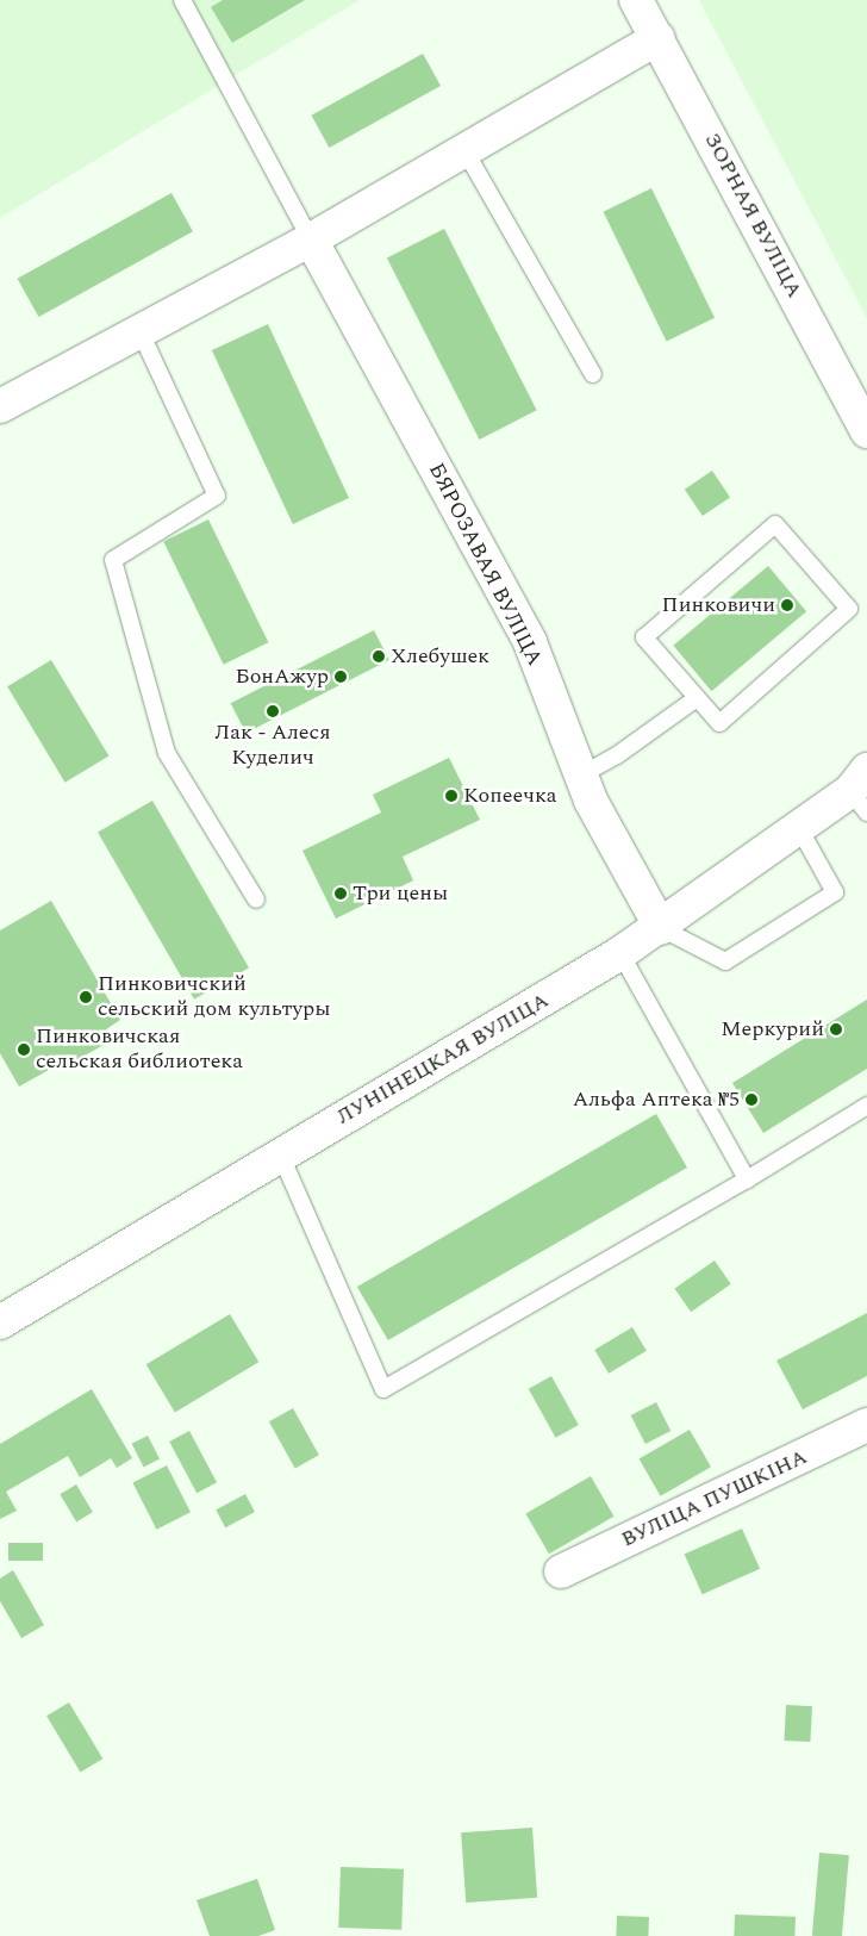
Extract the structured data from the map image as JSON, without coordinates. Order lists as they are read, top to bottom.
{
  "streets": {
    "street": [
      "ЗОРНАЯ ВУЛІЦА",
      "БЯРОЗАВАЯ ВУЛІЦА",
      "ЛУНІНЕЦКАЯ ВУЛІЦА",
      "ВУЛІЦА ПУШКІНА"
    ]
  },
  "crossings": [
    ["БЯРОЗАВАЯ ВУЛІЦА", "ЛУНІНЕЦКАЯ ВУЛІЦА"]
  ],
  "places": [
    "Пинковичи",
    "Хлебушек",
    "БонАжур",
    "Лак - Алеся Куделич",
    "Копеечка",
    "Три цены",
    "Пинковичский сельский дом культуры",
    "Меркурий",
    "Пинковичская сельская библиотека",
    "Альфа Аптека №5"
  ]
}
